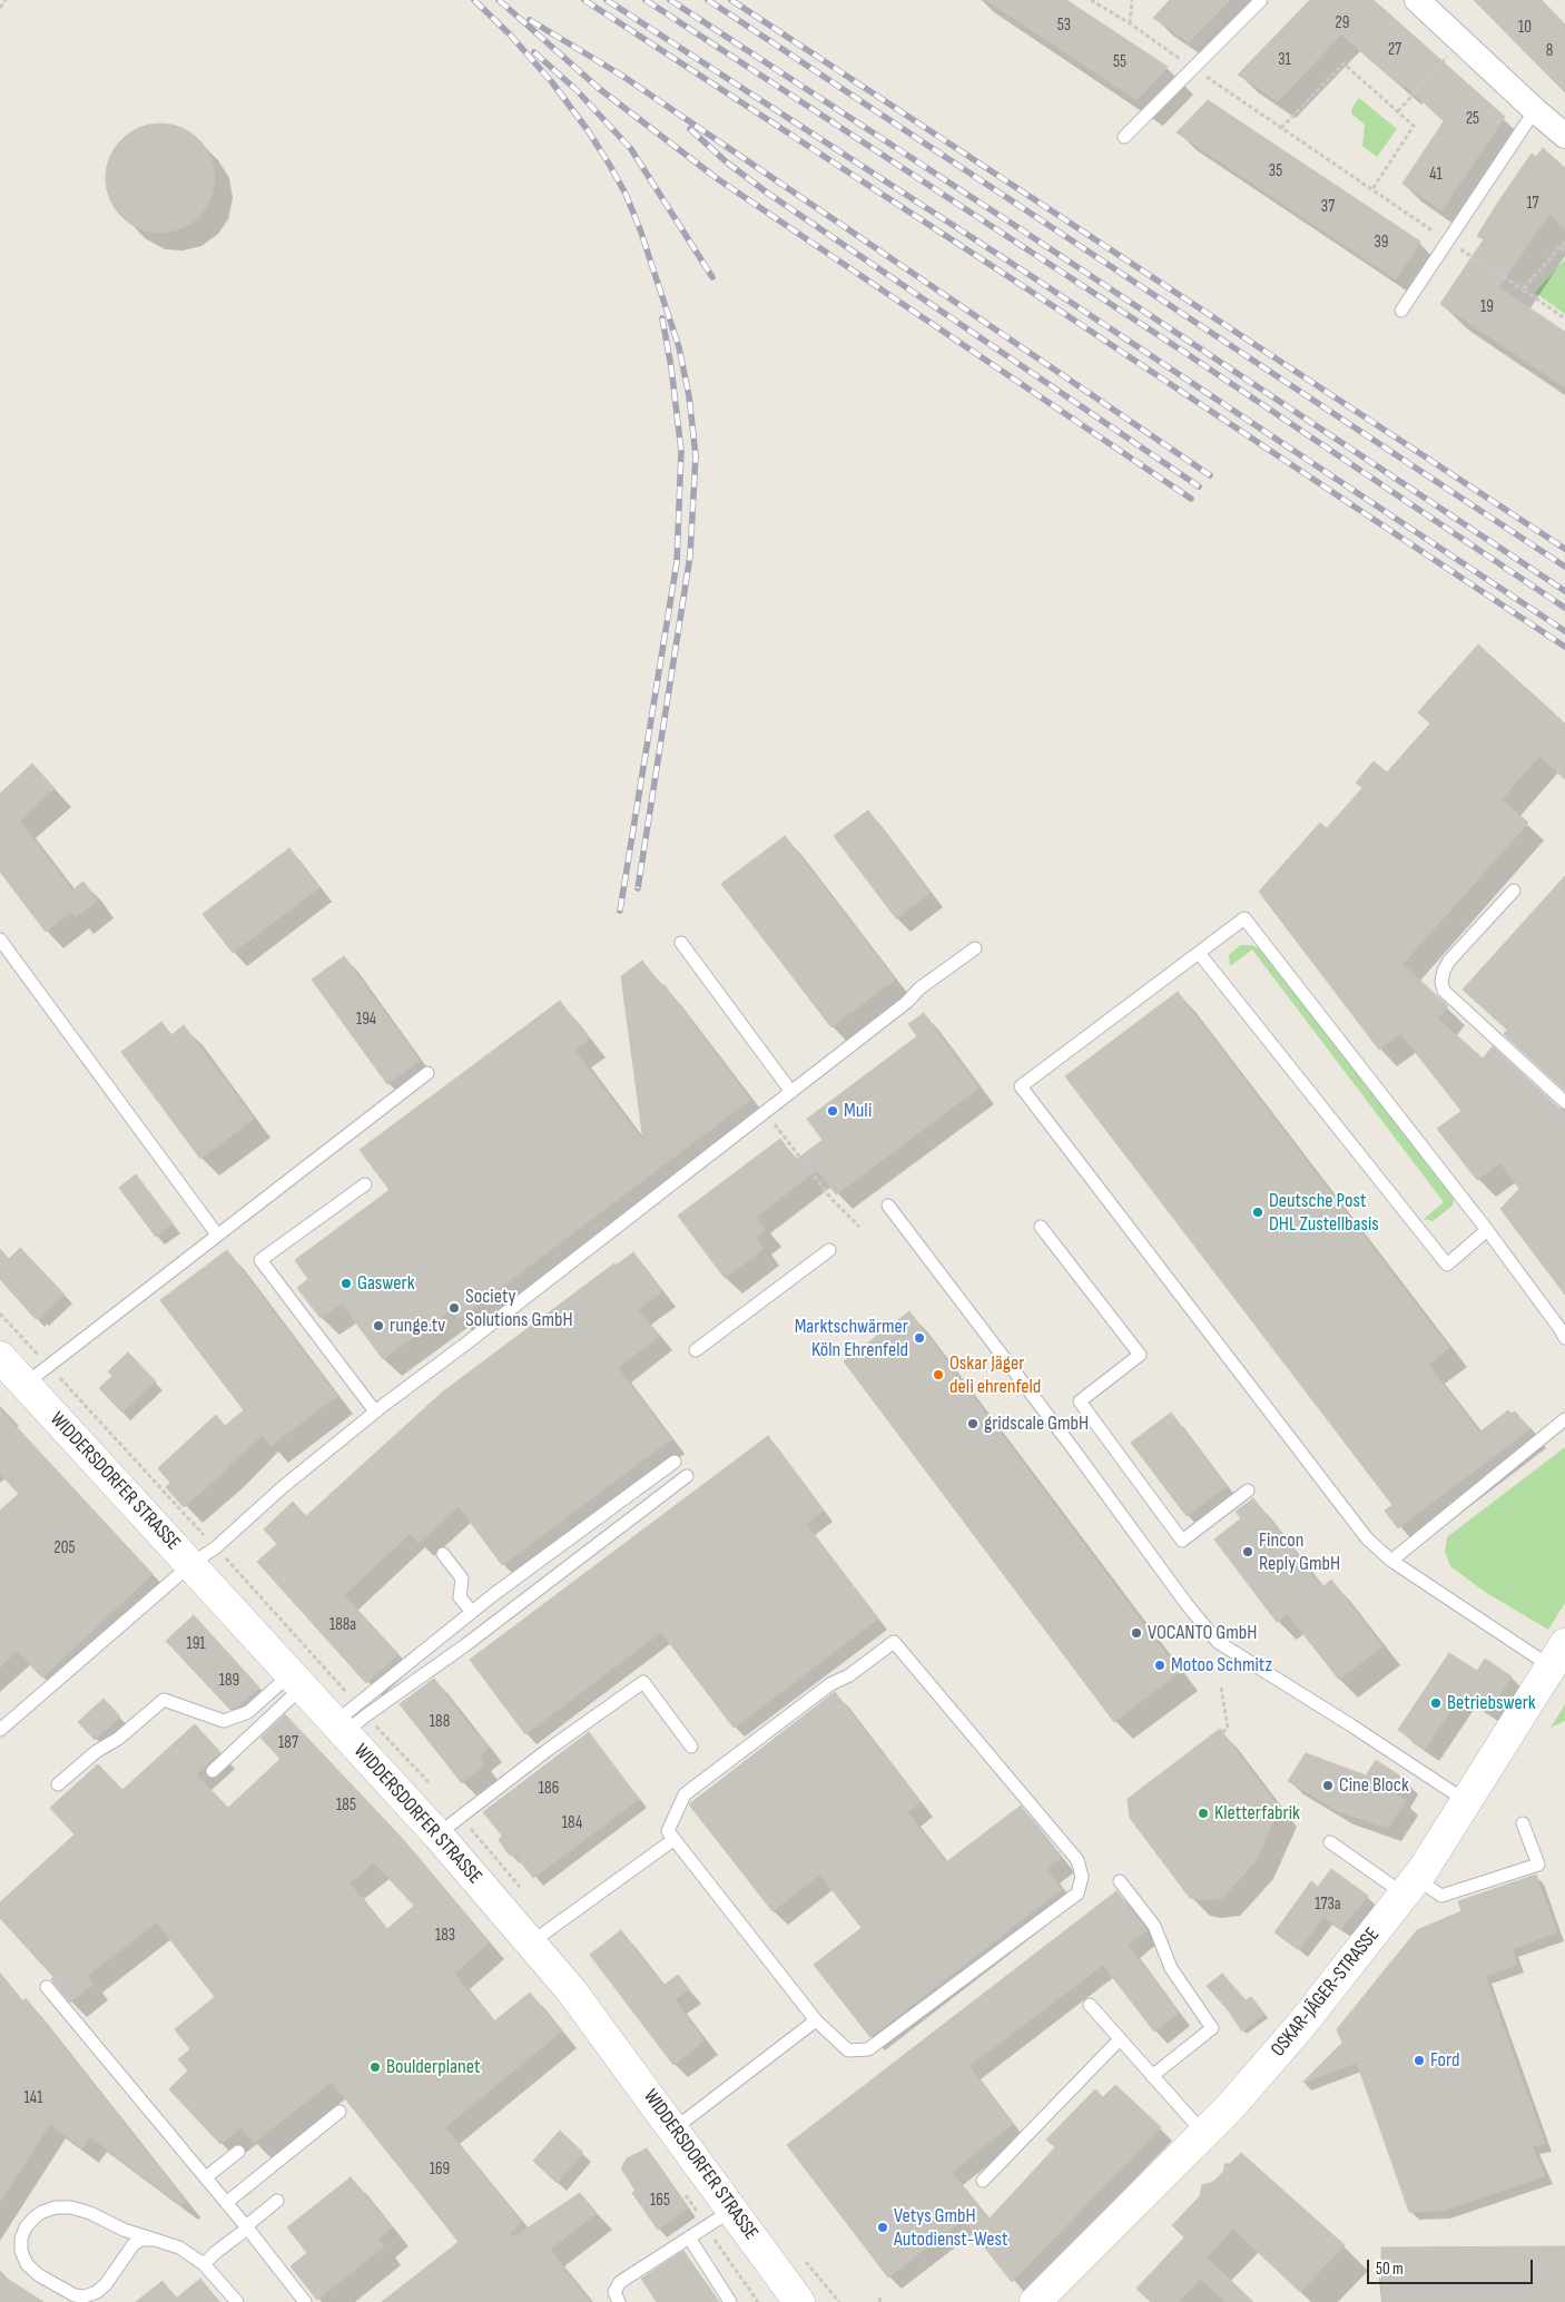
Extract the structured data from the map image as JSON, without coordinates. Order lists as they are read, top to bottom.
{
  "streets": {
    "main road": ["WIDDERSDORFER STRASSE", "OSKAR-JÄGER-STRASSE"]
  },
  "places": [
    "Muli",
    "Deutsche Post DHL Zustellbasis",
    "Gaswerk",
    "Society Solutions GmbH",
    "runge.tv",
    "Marktschwärmer Köln Ehrenfeld",
    "Oskar Jäger deli ehrenfeld",
    "gridscale GmbH",
    "Fincon Reply GmbH",
    "VOCANTO GmbH",
    "Motoo Schmitz",
    "Betriebswerk",
    "Cine Block",
    "Kletterfabrik",
    "Ford",
    "Boulderplanet",
    "Vetys GmbH Autodienst-West"
  ],
  "house_numbers": [
    "29",
    "53",
    "10",
    "27",
    "8",
    "31",
    "55",
    "25",
    "35",
    "41",
    "17",
    "37",
    "39",
    "19",
    "194",
    "205",
    "188a",
    "191",
    "189",
    "188",
    "187",
    "186",
    "185",
    "184",
    "173a",
    "183",
    "141",
    "169",
    "165"
  ],
  "scale_bar": "50 m"
}
